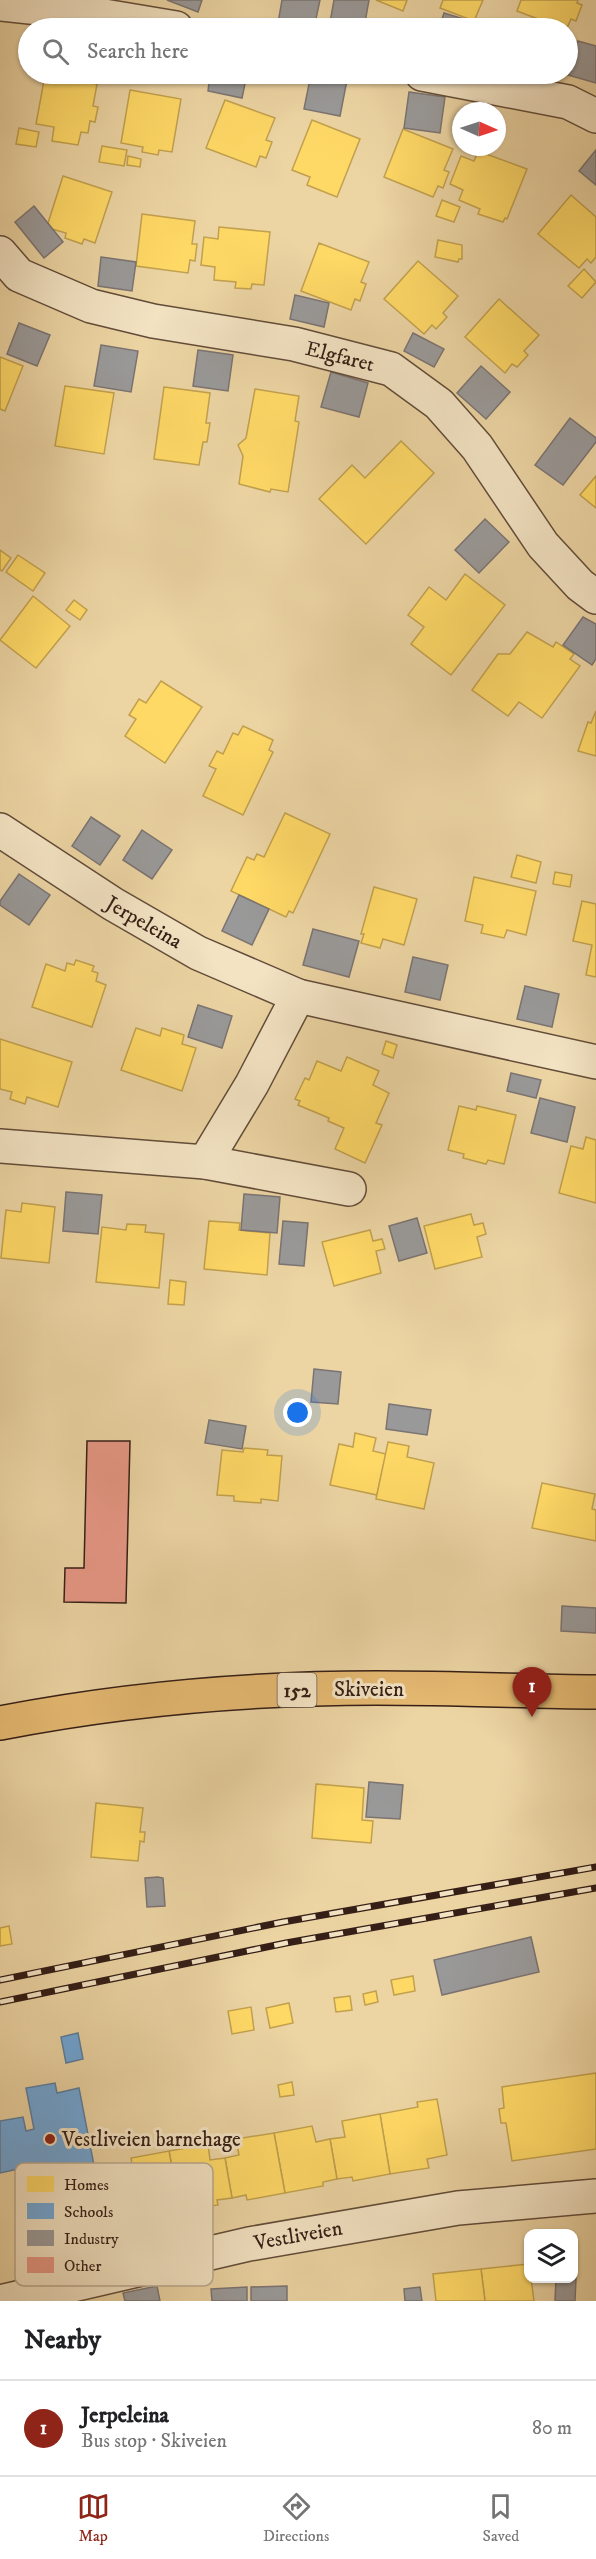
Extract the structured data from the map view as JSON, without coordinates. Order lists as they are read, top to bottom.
{
  "streets": {
    "main road": ["Skiveien", "152"],
    "street": ["Elgfaret", "Jerpeleina", "Vestliveien"]
  },
  "places": ["Vestliveien barnehage"],
  "legend": [
    "Homes",
    "Schools",
    "Industry",
    "Other"
  ],
  "north": "right",
  "page": {
    "search": "Search here",
    "pins": "1",
    "heading": "Nearby",
    "list": [
      {
        "mark": "1",
        "name": "Jerpeleina",
        "note": "Bus stop · Skiveien",
        "value": "80 m"
      }
    ],
    "nav": ["Map", "Directions", "Saved"]
  }
}
